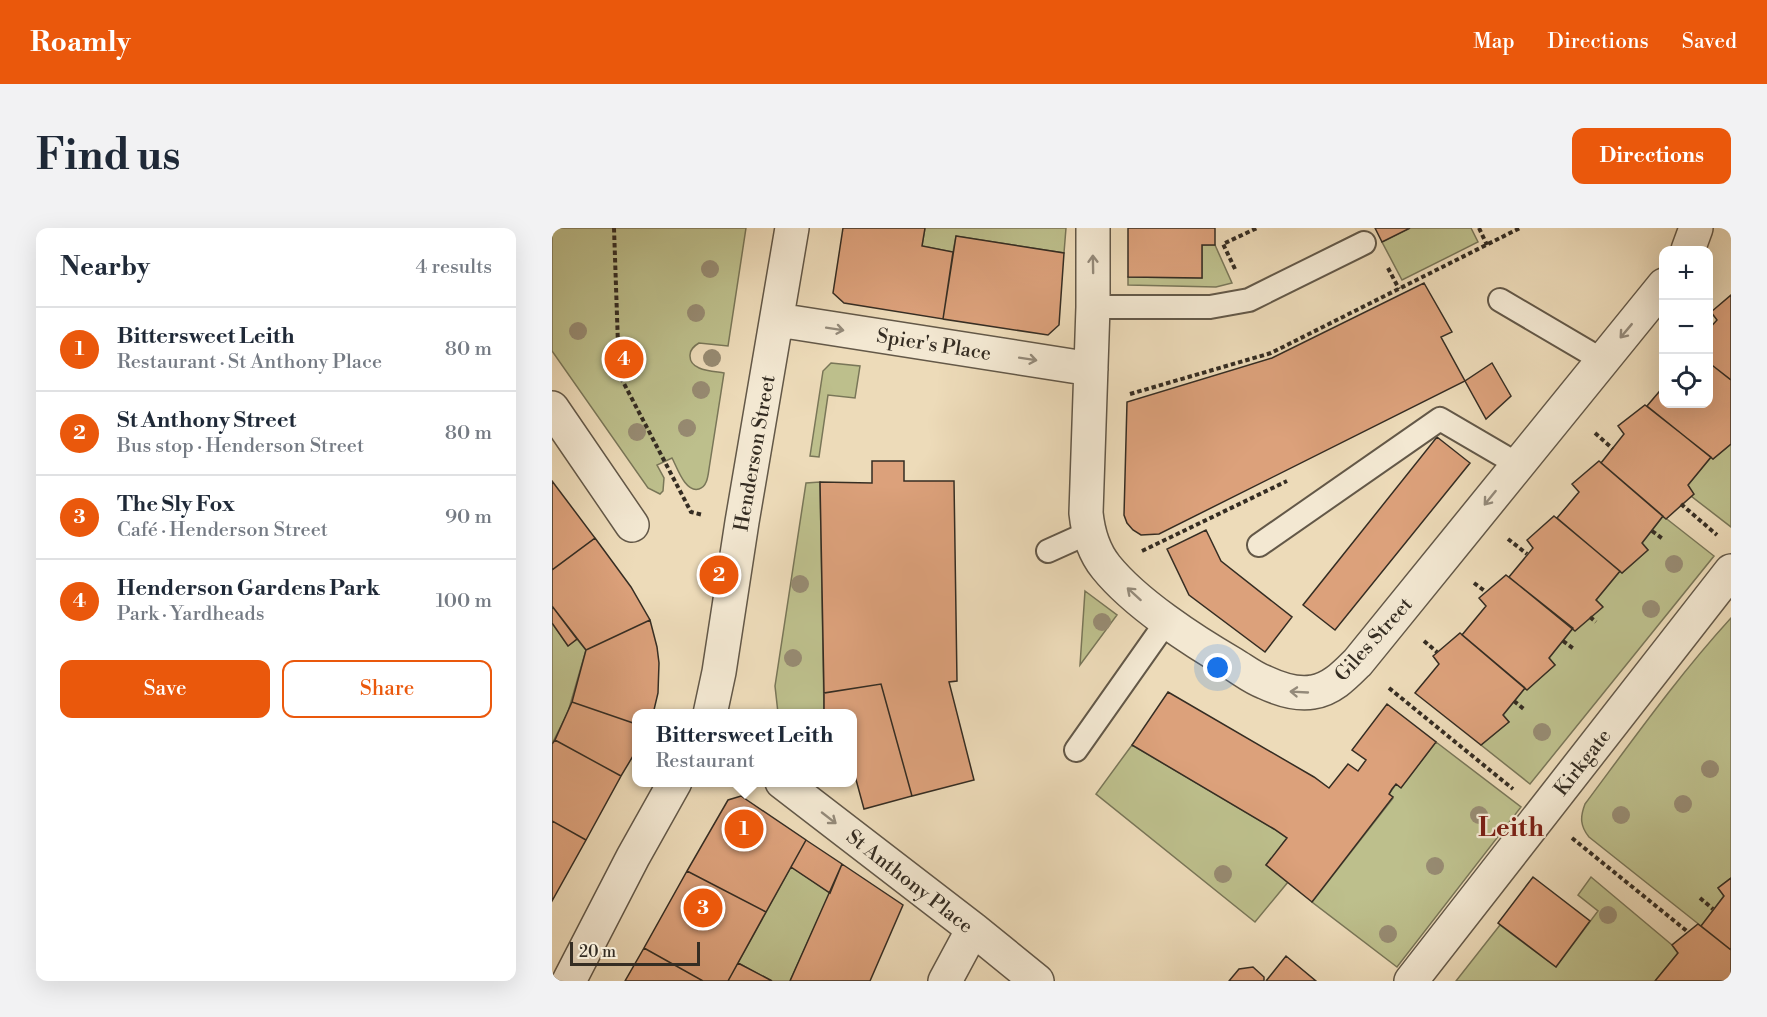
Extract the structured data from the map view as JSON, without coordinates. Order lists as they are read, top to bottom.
{
  "streets": {
    "street": [
      "Spier's Place",
      "Henderson Street",
      "Giles Street",
      "Kirkgate",
      "St Anthony Place"
    ]
  },
  "crossings": [
    ["Spier's Place", "Henderson Street"],
    ["Spier's Place", "Giles Street"]
  ],
  "one_way": ["Spier's Place", "St Anthony Place"],
  "districts": ["Leith"],
  "scale_bar": "20 m",
  "page": {
    "header": "Roamly",
    "nav": ["Map", "Directions", "Saved"],
    "buttons": [
      "Directions",
      ["Save", "Share"]
    ],
    "title": "Find us",
    "heading": ["Nearby", "4 results"],
    "map_buttons": ["+", "−"],
    "list": [
      {
        "mark": "1",
        "name": "Bittersweet Leith",
        "note": "Restaurant · St Anthony Place",
        "value": "80 m"
      },
      {
        "mark": "2",
        "name": "St Anthony Street",
        "note": "Bus stop · Henderson Street",
        "value": "80 m"
      },
      {
        "mark": "3",
        "name": "The Sly Fox",
        "note": "Café · Henderson Street",
        "value": "90 m"
      },
      {
        "mark": "4",
        "name": "Henderson Gardens Park",
        "note": "Park · Yardheads",
        "value": "100 m"
      }
    ],
    "pins": [
      "4",
      "2",
      "1",
      "3"
    ],
    "popup": ["Bittersweet Leith", "Restaurant"],
    "scale": "20 m"
  }
}
